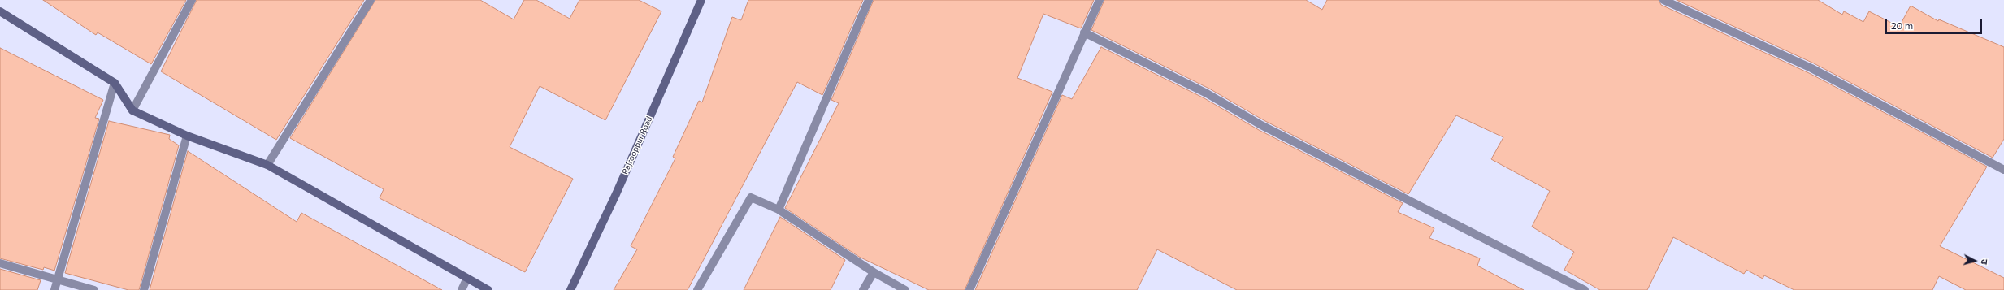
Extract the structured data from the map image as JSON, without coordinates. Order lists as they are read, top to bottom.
{
  "streets": {
    "main road": ["Rajrooppur Road"]
  },
  "scale_bar": "20 m",
  "north": "right"
}
